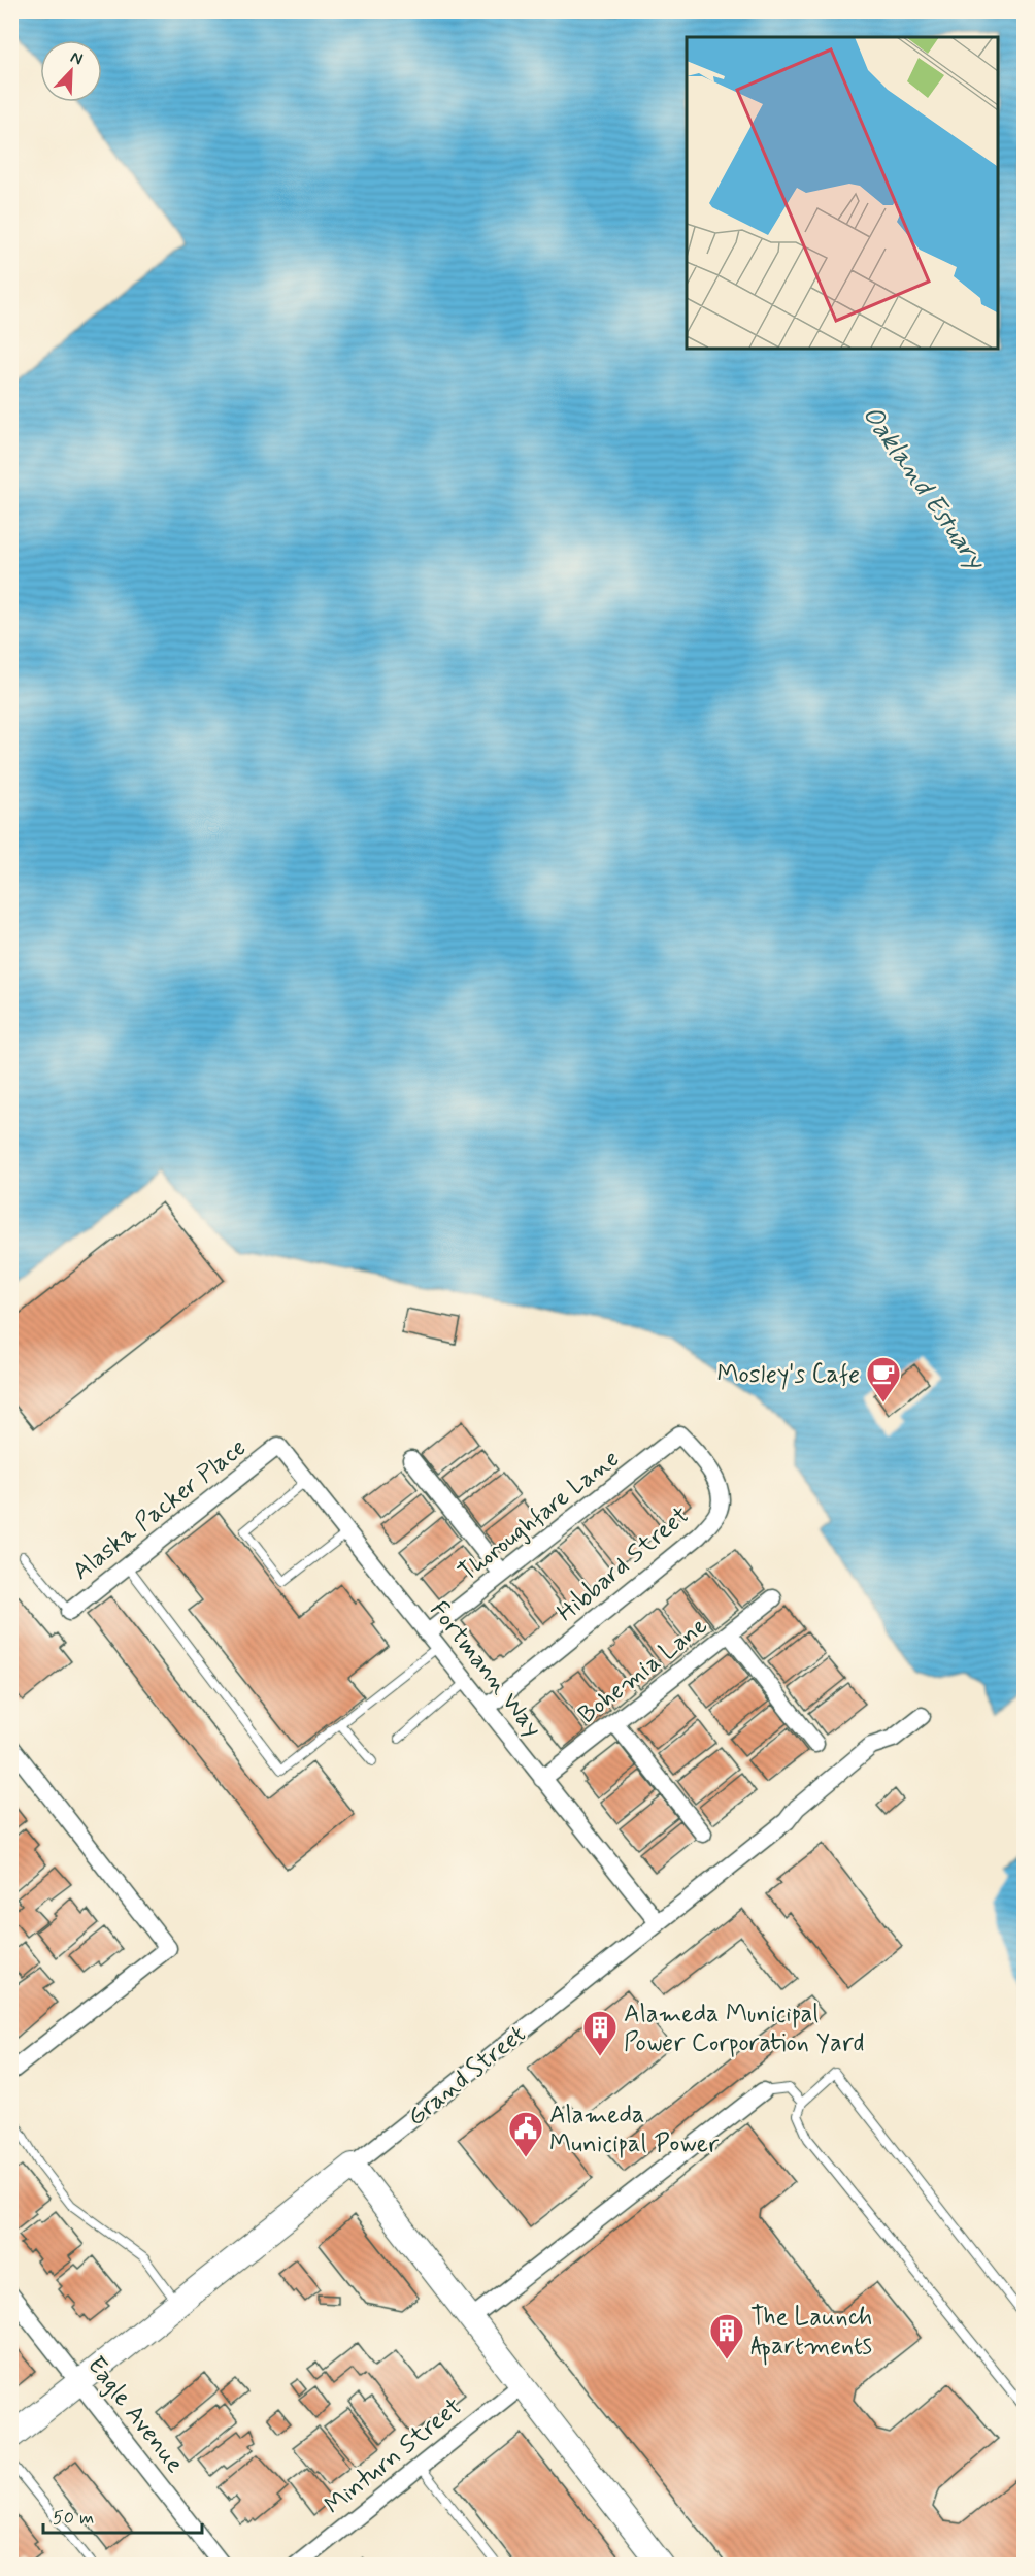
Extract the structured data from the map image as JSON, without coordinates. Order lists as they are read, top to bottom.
{
  "streets": {
    "street": [
      "Alaska Packer Place",
      "Thoroughfare Lane",
      "Hibbard Street",
      "Fortmann Way",
      "Bohemia Lane",
      "Grand Street",
      "Eagle Avenue",
      "Minturn Street"
    ]
  },
  "crossings": [
    ["Alaska Packer Place", "Fortmann Way"],
    ["Thoroughfare Lane", "Hibbard Street"],
    ["Thoroughfare Lane", "Fortmann Way"],
    ["Hibbard Street", "Fortmann Way"],
    ["Fortmann Way", "Bohemia Lane"],
    ["Fortmann Way", "Grand Street"],
    ["Grand Street", "Eagle Avenue"]
  ],
  "water": ["Oakland Estuary"],
  "places": {
    "cafe": ["Mosley's Cafe"],
    "building": ["Alameda Municipal Power Corporation Yard", "The Launch Apartments"],
    "public building": ["Alameda Municipal Power"]
  },
  "scale_bar": "50 m",
  "north": "top right"
}
